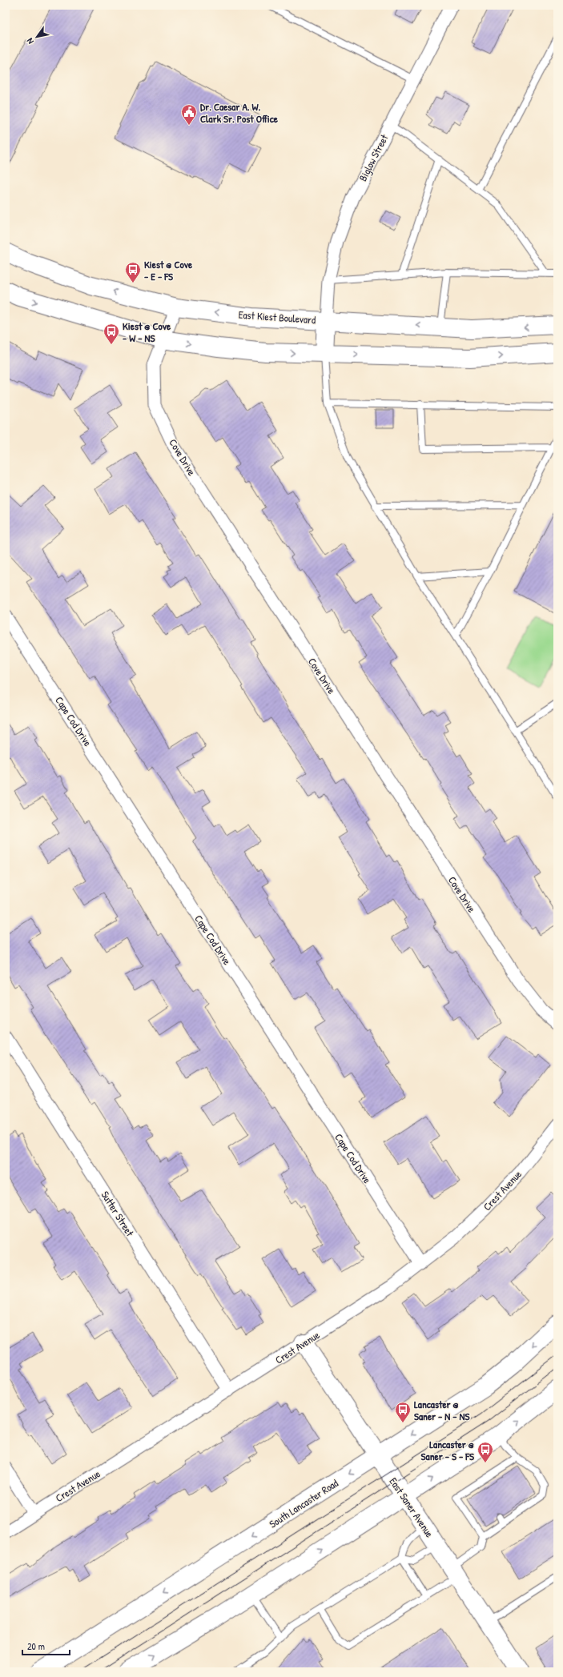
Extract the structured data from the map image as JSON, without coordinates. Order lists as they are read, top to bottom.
{
  "streets": {
    "main road": ["East Kiest Boulevard", "South Lancaster Road", "East Saner Avenue"],
    "street": [
      "Biglow Street",
      "Cove Drive",
      "Cape Cod Drive",
      "Crest Avenue",
      "Sutter Street"
    ]
  },
  "crossings": [
    ["Biglow Street", "East Kiest Boulevard"],
    ["East Kiest Boulevard", "Cove Drive"],
    ["Cape Cod Drive", "Crest Avenue"],
    ["Crest Avenue", "Sutter Street"],
    ["Crest Avenue", "East Saner Avenue"],
    ["South Lancaster Road", "East Saner Avenue"]
  ],
  "places": {
    "public building": ["Dr. Caesar A. W. Clark Sr. Post Office"],
    "bus stop": [
      "Kiest @ Cove - E - FS",
      "Kiest @ Cove - W - NS",
      "Lancaster @ Saner - N - NS",
      "Lancaster @ Saner - S - FS"
    ]
  },
  "scale_bar": "20 m",
  "north": "bottom left"
}
